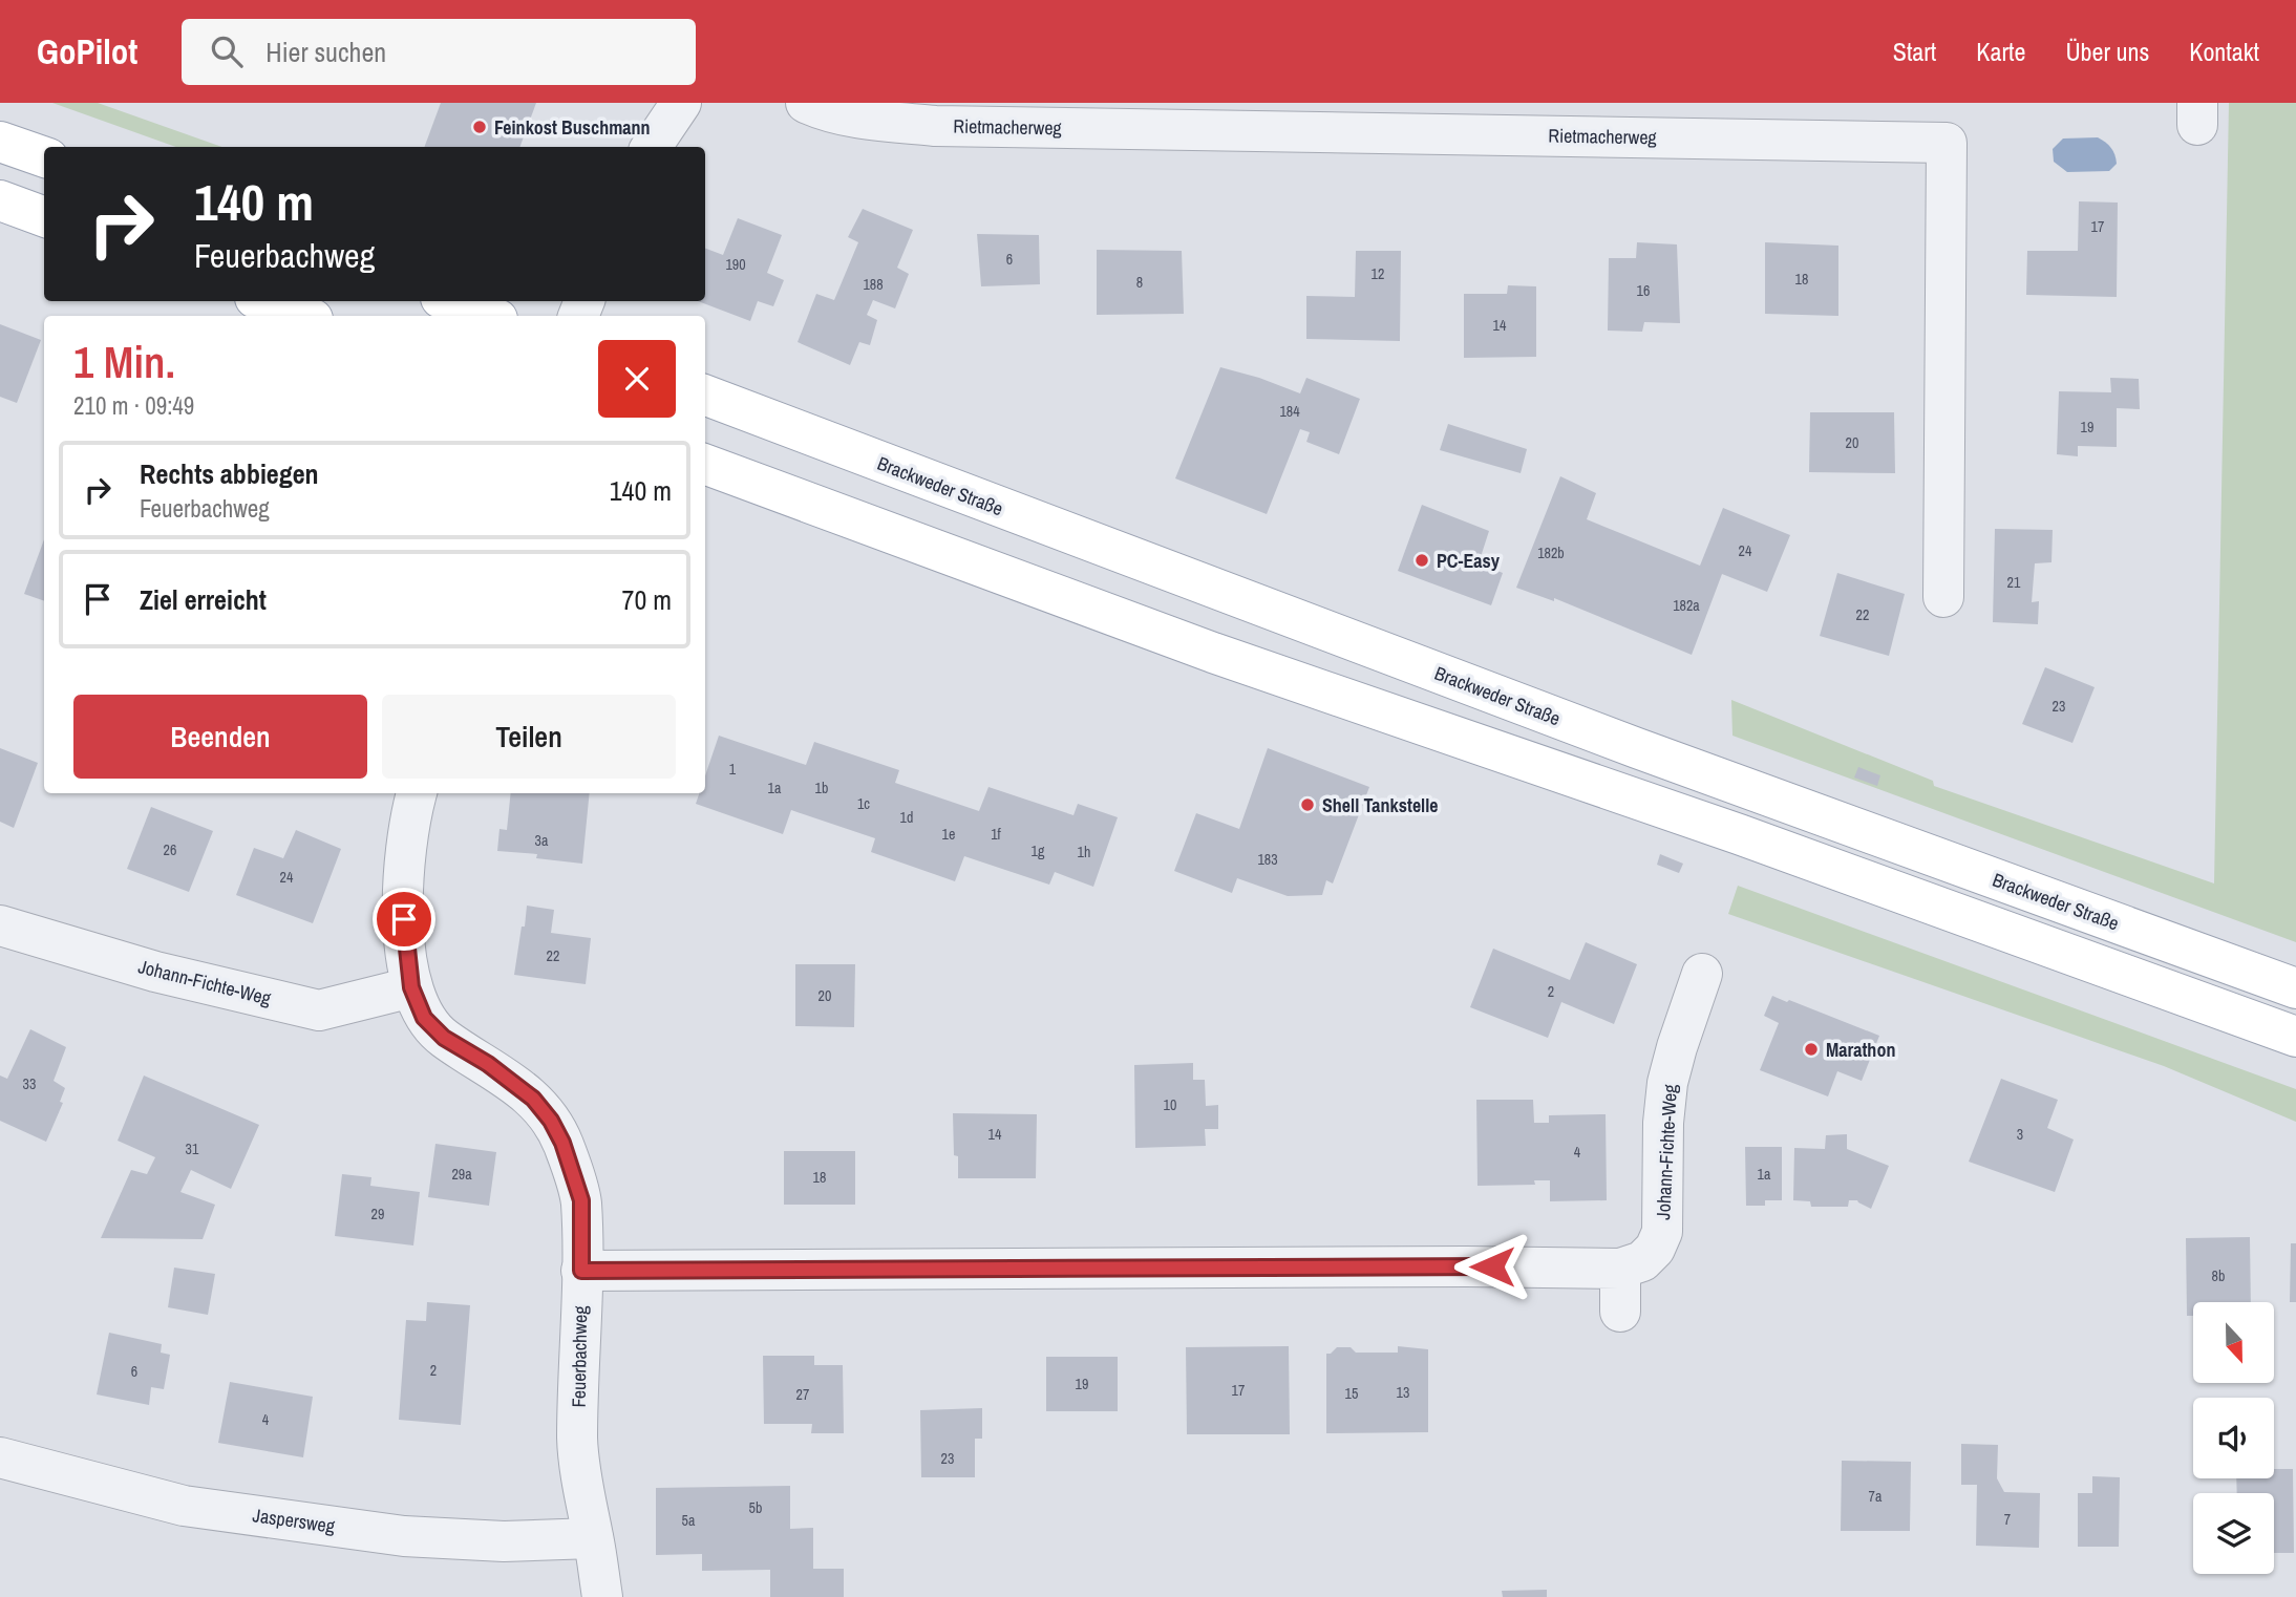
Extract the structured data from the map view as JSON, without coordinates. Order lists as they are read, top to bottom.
{
  "streets": {
    "main road": ["Brackweder Straße"],
    "street": [
      "Rietmacherweg",
      "Johann-Fichte-Weg",
      "Feuerbachweg",
      "Jaspersweg"
    ]
  },
  "crossings": [
    ["Johann-Fichte-Weg", "Feuerbachweg"],
    ["Feuerbachweg", "Jaspersweg"]
  ],
  "places": [
    "Feinkost Buschmann",
    "PC-Easy",
    "Shell Tankstelle",
    "Marathon"
  ],
  "house_numbers": [
    "17",
    "6",
    "190",
    "12",
    "18",
    "8",
    "188",
    "16",
    "14",
    "184",
    "19",
    "20",
    "24",
    "182b",
    "21",
    "182a",
    "22",
    "23",
    "1",
    "1a",
    "1b",
    "1c",
    "1d",
    "1e",
    "1f",
    "3a",
    "26",
    "1g",
    "1h",
    "183",
    "24",
    "22",
    "2",
    "20",
    "33",
    "10",
    "14",
    "3",
    "31",
    "4",
    "29a",
    "1a",
    "18",
    "29",
    "8b",
    "2",
    "6",
    "19",
    "17",
    "13",
    "15",
    "27",
    "4",
    "23",
    "7a",
    "5b",
    "7",
    "5a"
  ],
  "north": "bottom",
  "page": {
    "header": "GoPilot",
    "search": "Hier suchen",
    "nav": [
      "Start",
      "Karte",
      "Über uns",
      "Kontakt"
    ],
    "turn": ["140 m", "Feuerbachweg"],
    "heading": ["1 Min.", "210 m · 09:49"],
    "list": [
      {
        "name": "Rechts abbiegen",
        "note": "Feuerbachweg",
        "value": "140 m"
      },
      {
        "name": "Ziel erreicht",
        "value": "70 m"
      }
    ],
    "buttons": ["Beenden", "Teilen"]
  }
}
